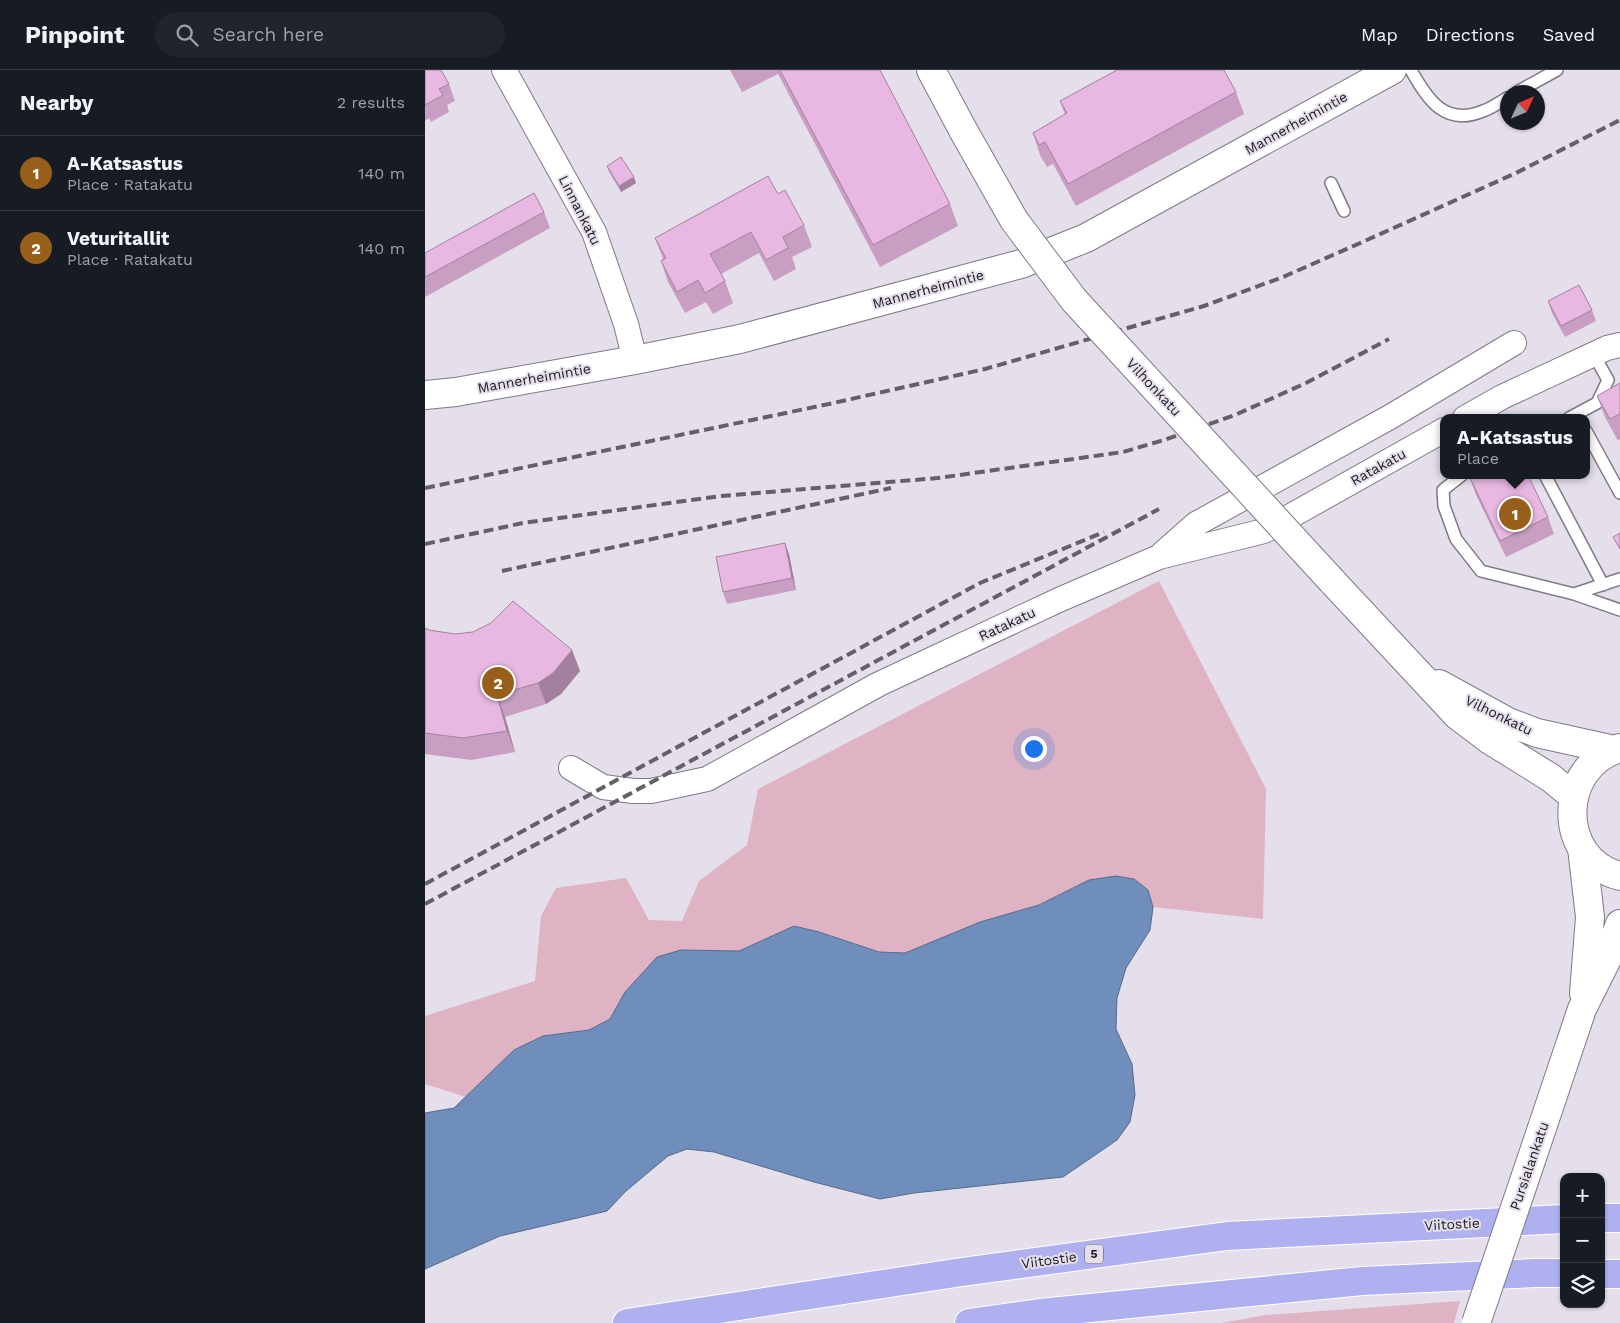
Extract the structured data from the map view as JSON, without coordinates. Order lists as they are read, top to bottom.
{
  "streets": {
    "highway": ["Viitostie", "5"],
    "street": [
      "Mannerheimintie",
      "Linnankatu",
      "Vilhonkatu",
      "Ratakatu",
      "Pursialankatu"
    ]
  },
  "crossings": [
    ["Mannerheimintie", "Linnankatu"]
  ],
  "north": "top right",
  "page": {
    "header": "Pinpoint",
    "search": "Search here",
    "nav": ["Map", "Directions", "Saved"],
    "heading": ["Nearby", "2 results"],
    "list": [
      {
        "mark": "1",
        "name": "A-Katsastus",
        "note": "Place · Ratakatu",
        "value": "140 m"
      },
      {
        "mark": "2",
        "name": "Veturitallit",
        "note": "Place · Ratakatu",
        "value": "140 m"
      }
    ],
    "popup": ["A-Katsastus", "Place"],
    "pins": ["1", "2"],
    "map_buttons": ["+", "−"]
  }
}
